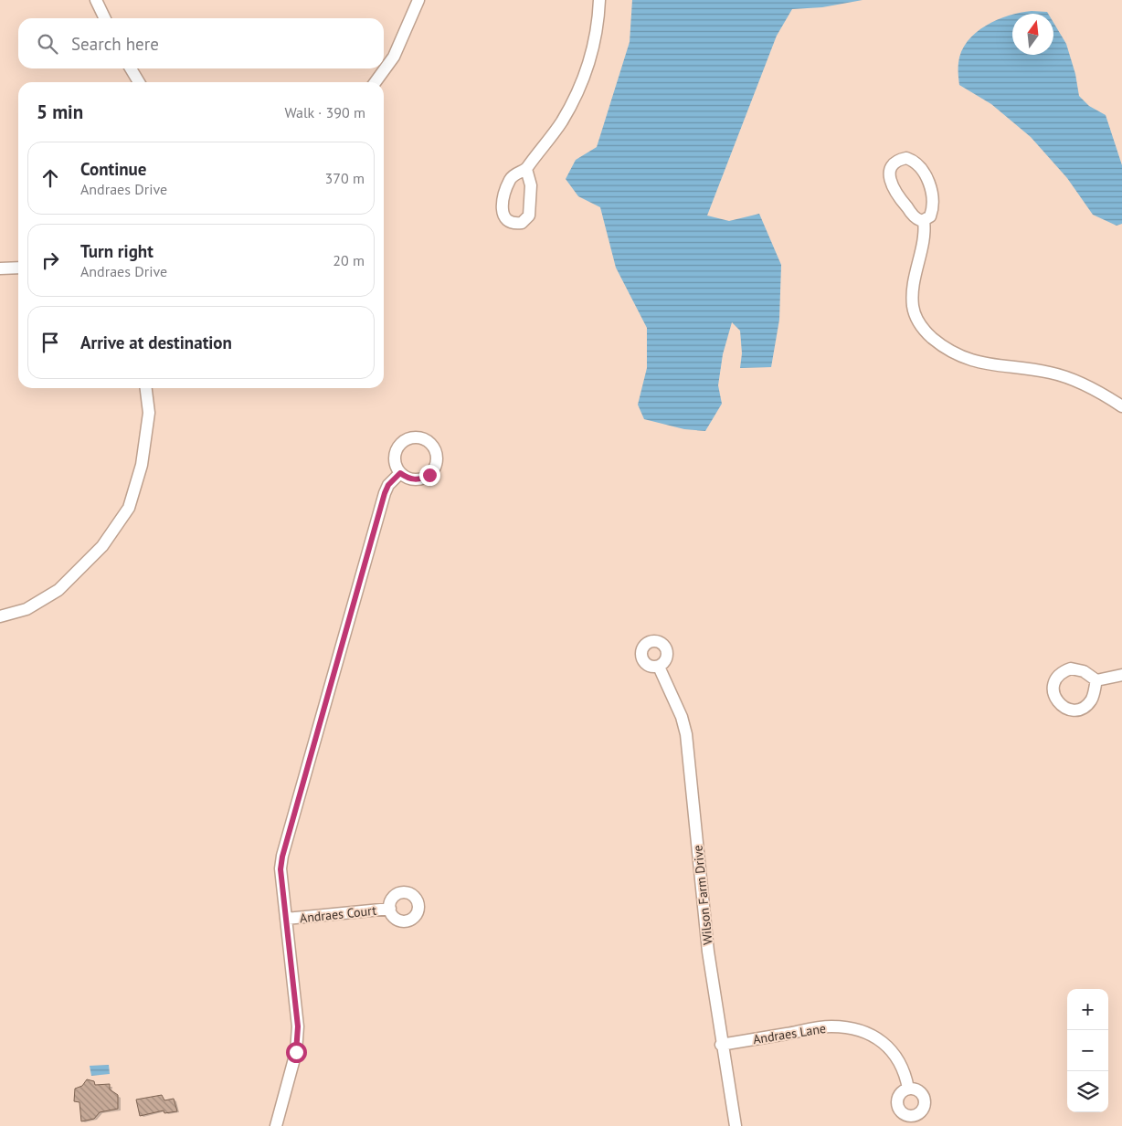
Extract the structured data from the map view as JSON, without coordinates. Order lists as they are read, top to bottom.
{
  "streets": {
    "street": ["Wilson Farm Drive", "Andraes Court", "Andraes Lane"]
  },
  "crossings": [
    ["Wilson Farm Drive", "Andraes Lane"]
  ],
  "north": "top",
  "page": {
    "search": "Search here",
    "heading": ["5 min", "Walk · 390 m"],
    "list": [
      ["Continue", "Andraes Drive", "370 m"],
      ["Turn right", "Andraes Drive", "20 m"],
      "Arrive at destination"
    ],
    "map_buttons": ["+", "−"]
  }
}
